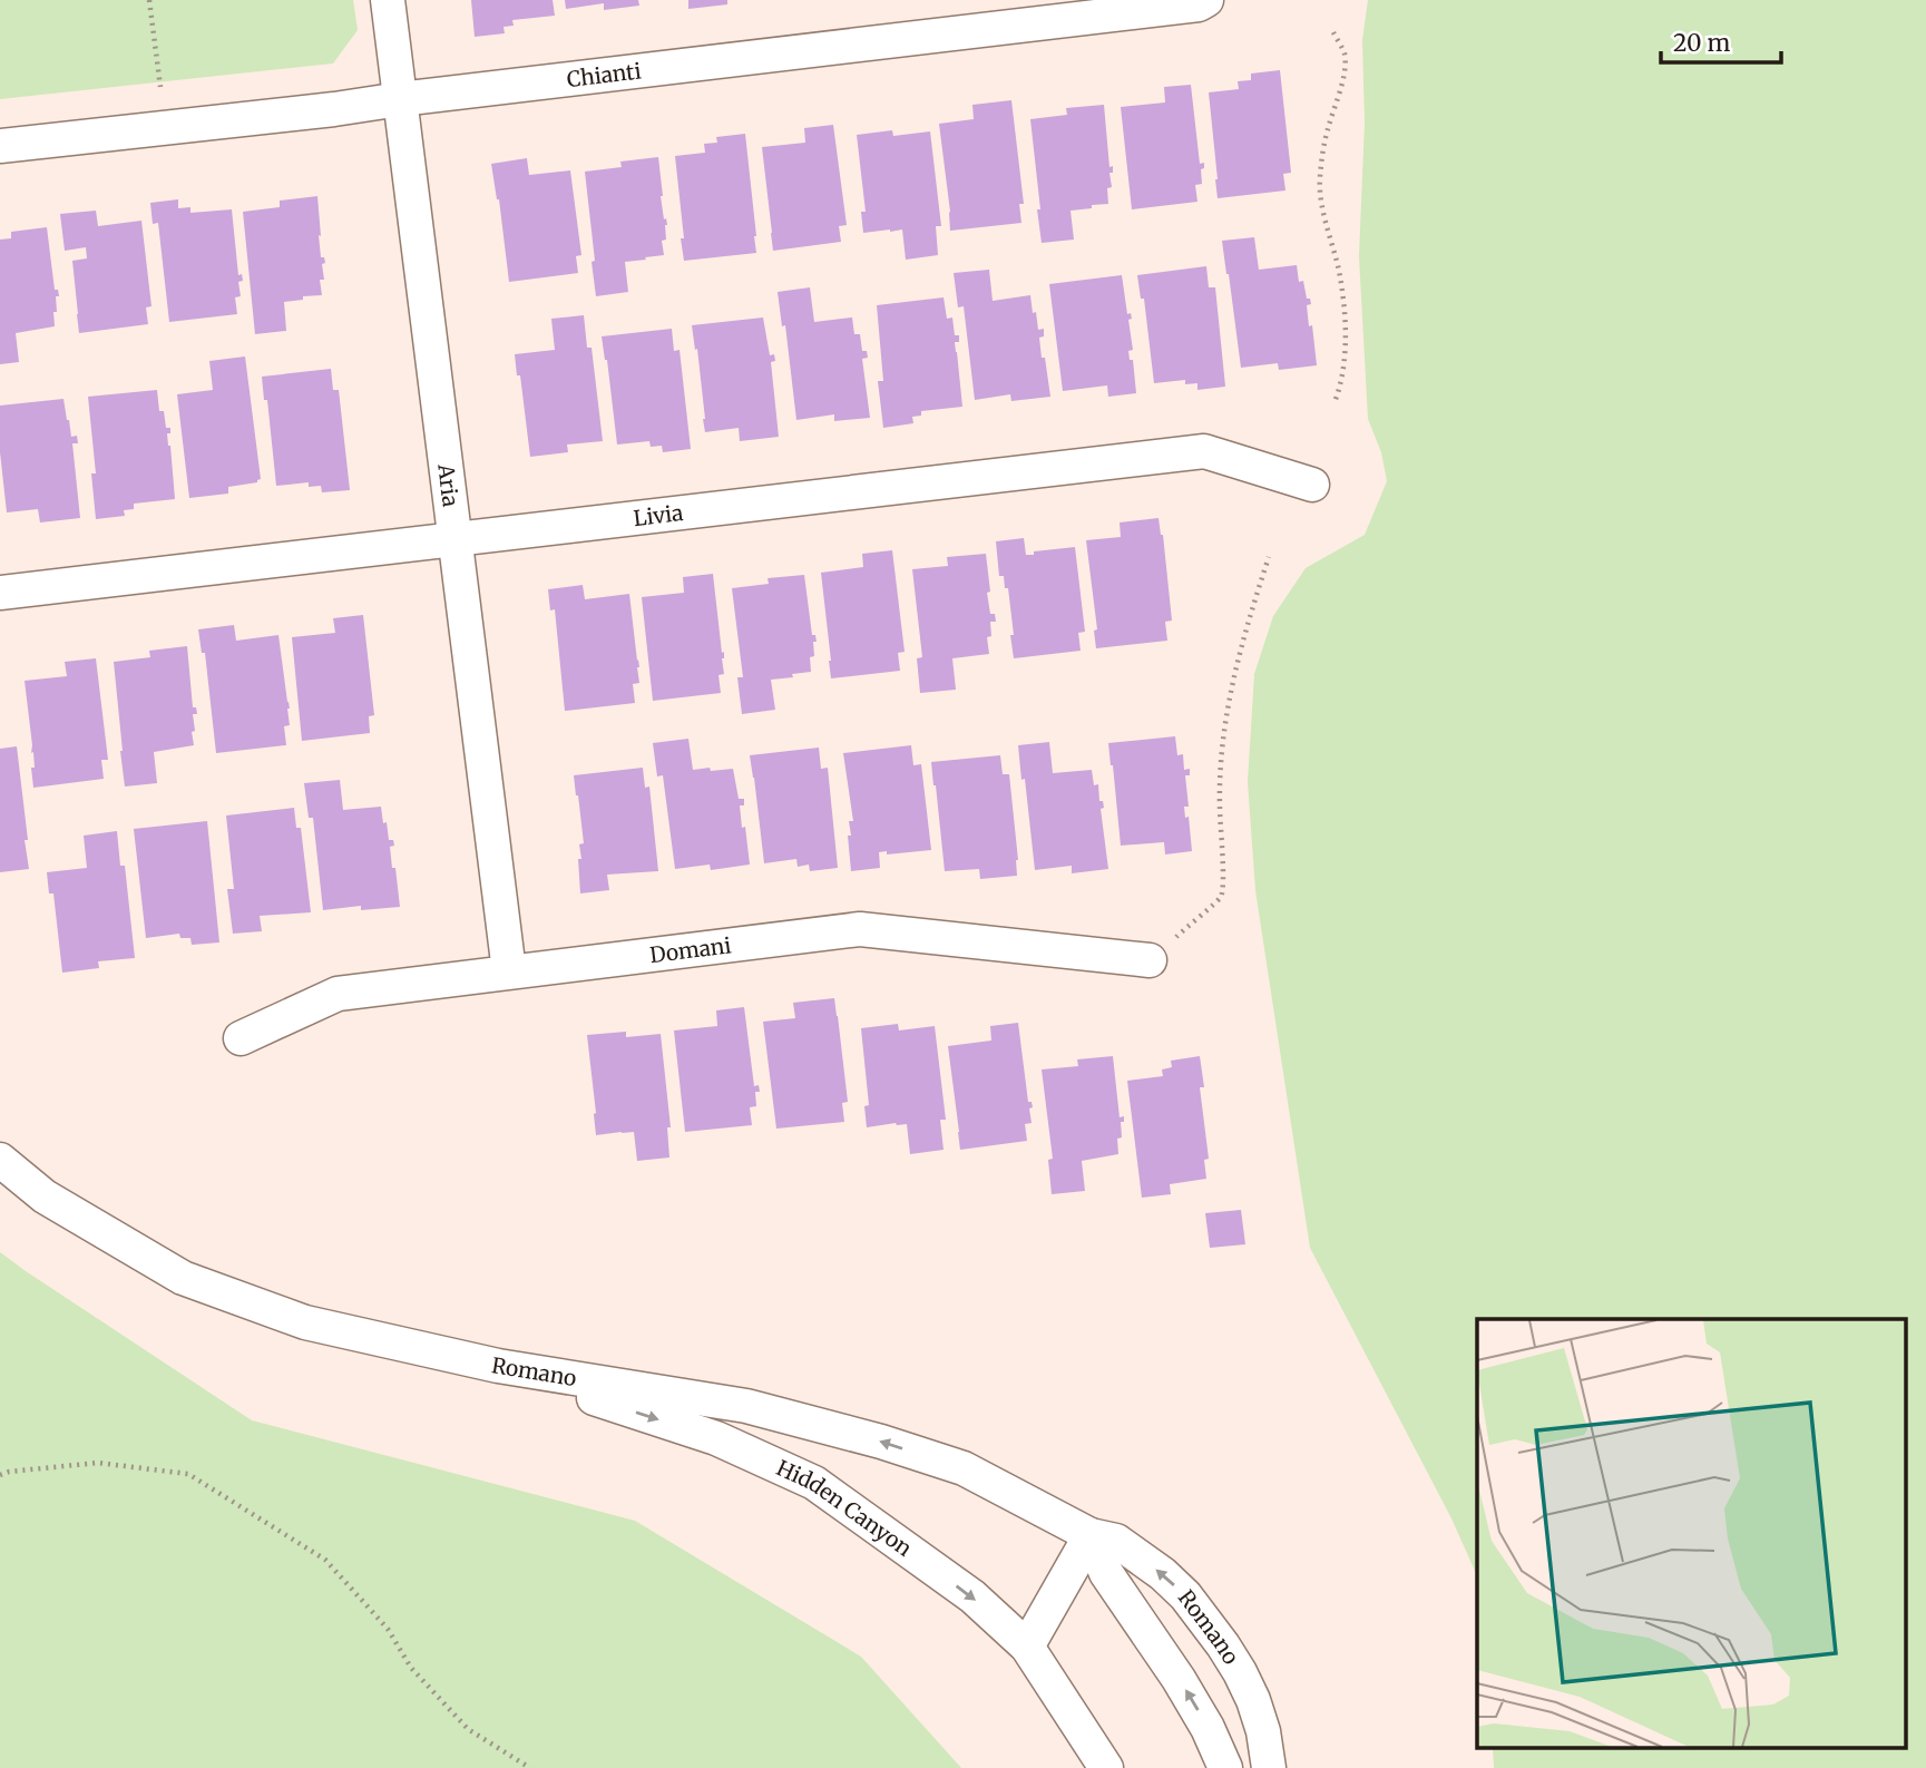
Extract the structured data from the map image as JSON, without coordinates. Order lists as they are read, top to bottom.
{
  "streets": {
    "street": [
      "Chianti",
      "Aria",
      "Livia",
      "Domani",
      "Romano",
      "Hidden Canyon"
    ]
  },
  "crossings": [
    ["Chianti", "Aria"],
    ["Aria", "Livia"],
    ["Aria", "Domani"],
    ["Romano", "Hidden Canyon"]
  ],
  "one_way": ["Romano", "Hidden Canyon"],
  "scale_bar": "20 m"
}
